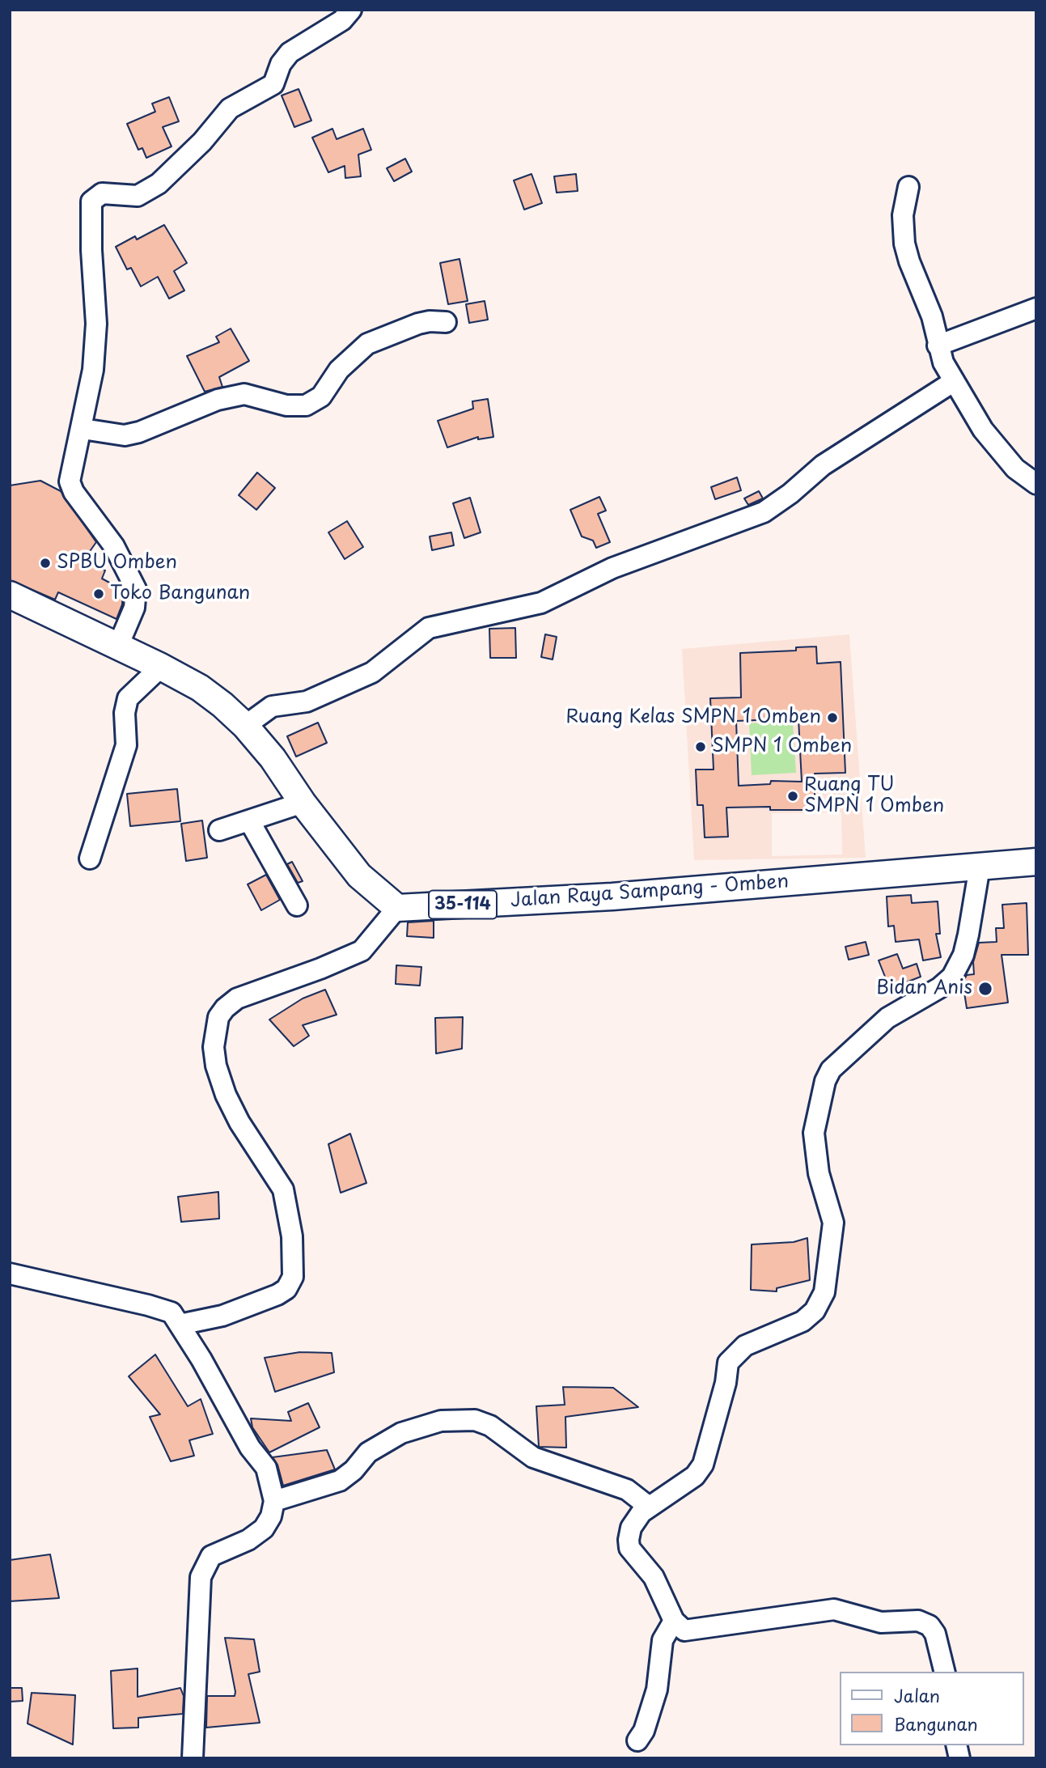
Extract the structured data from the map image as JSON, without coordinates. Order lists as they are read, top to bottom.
{
  "streets": {
    "main road": ["Jalan Raya Sampang - Omben", "35-114"]
  },
  "places": [
    "SPBU Omben",
    "Toko Bangunan",
    "Ruang Kelas SMPN 1 Omben",
    "SMPN 1 Omben",
    "Ruang TU SMPN 1 Omben",
    "Bidan Anis"
  ],
  "legend": ["Jalan", "Bangunan"]
}
